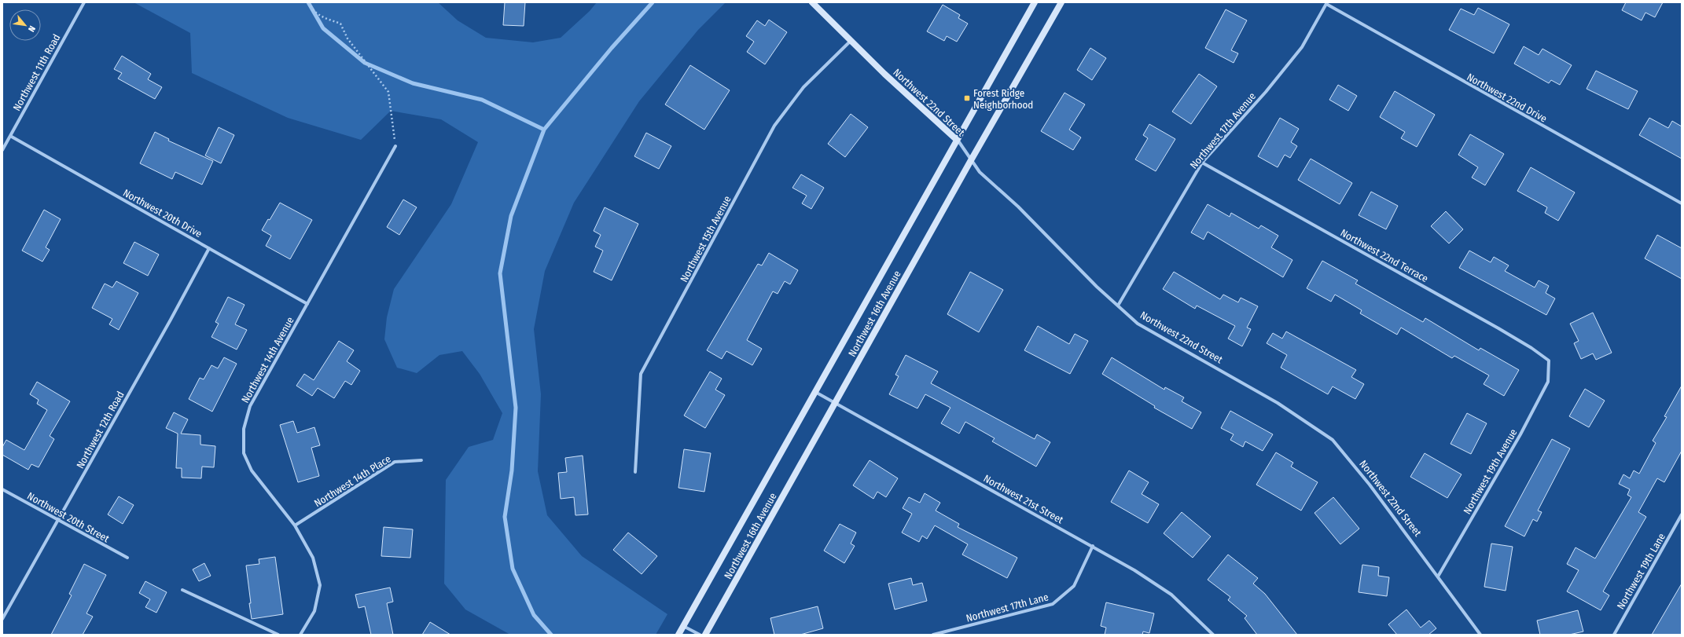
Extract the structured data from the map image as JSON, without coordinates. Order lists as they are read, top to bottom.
{
  "streets": {
    "main road": ["Northwest 22nd Street", "Northwest 16th Avenue"],
    "street": [
      "Northwest 11th Road",
      "Northwest 22nd Drive",
      "Northwest 17th Avenue",
      "Northwest 20th Drive",
      "Northwest 15th Avenue",
      "Northwest 22nd Terrace",
      "Northwest 14th Avenue",
      "Northwest 12th Road",
      "Northwest 19th Avenue",
      "Northwest 14th Place",
      "Northwest 21st Street",
      "Northwest 20th Street",
      "Northwest 19th Lane",
      "Northwest 17th Lane"
    ]
  },
  "crossings": [
    ["Northwest 11th Road", "Northwest 20th Drive"],
    ["Northwest 22nd Drive", "Northwest 17th Avenue"],
    ["Northwest 22nd Street", "Northwest 17th Avenue"],
    ["Northwest 22nd Street", "Northwest 15th Avenue"],
    ["Northwest 22nd Street", "Northwest 16th Avenue"],
    ["Northwest 22nd Street", "Northwest 19th Avenue"],
    ["Northwest 17th Avenue", "Northwest 22nd Terrace"],
    ["Northwest 20th Drive", "Northwest 14th Avenue"],
    ["Northwest 20th Drive", "Northwest 12th Road"],
    ["Northwest 22nd Terrace", "Northwest 19th Avenue"],
    ["Northwest 16th Avenue", "Northwest 21st Street"],
    ["Northwest 14th Avenue", "Northwest 14th Place"],
    ["Northwest 12th Road", "Northwest 20th Street"],
    ["Northwest 21st Street", "Northwest 17th Lane"]
  ],
  "places": {
    "transit": ["Forest Ridge Neighborhood"]
  },
  "north": "bottom right"
}
